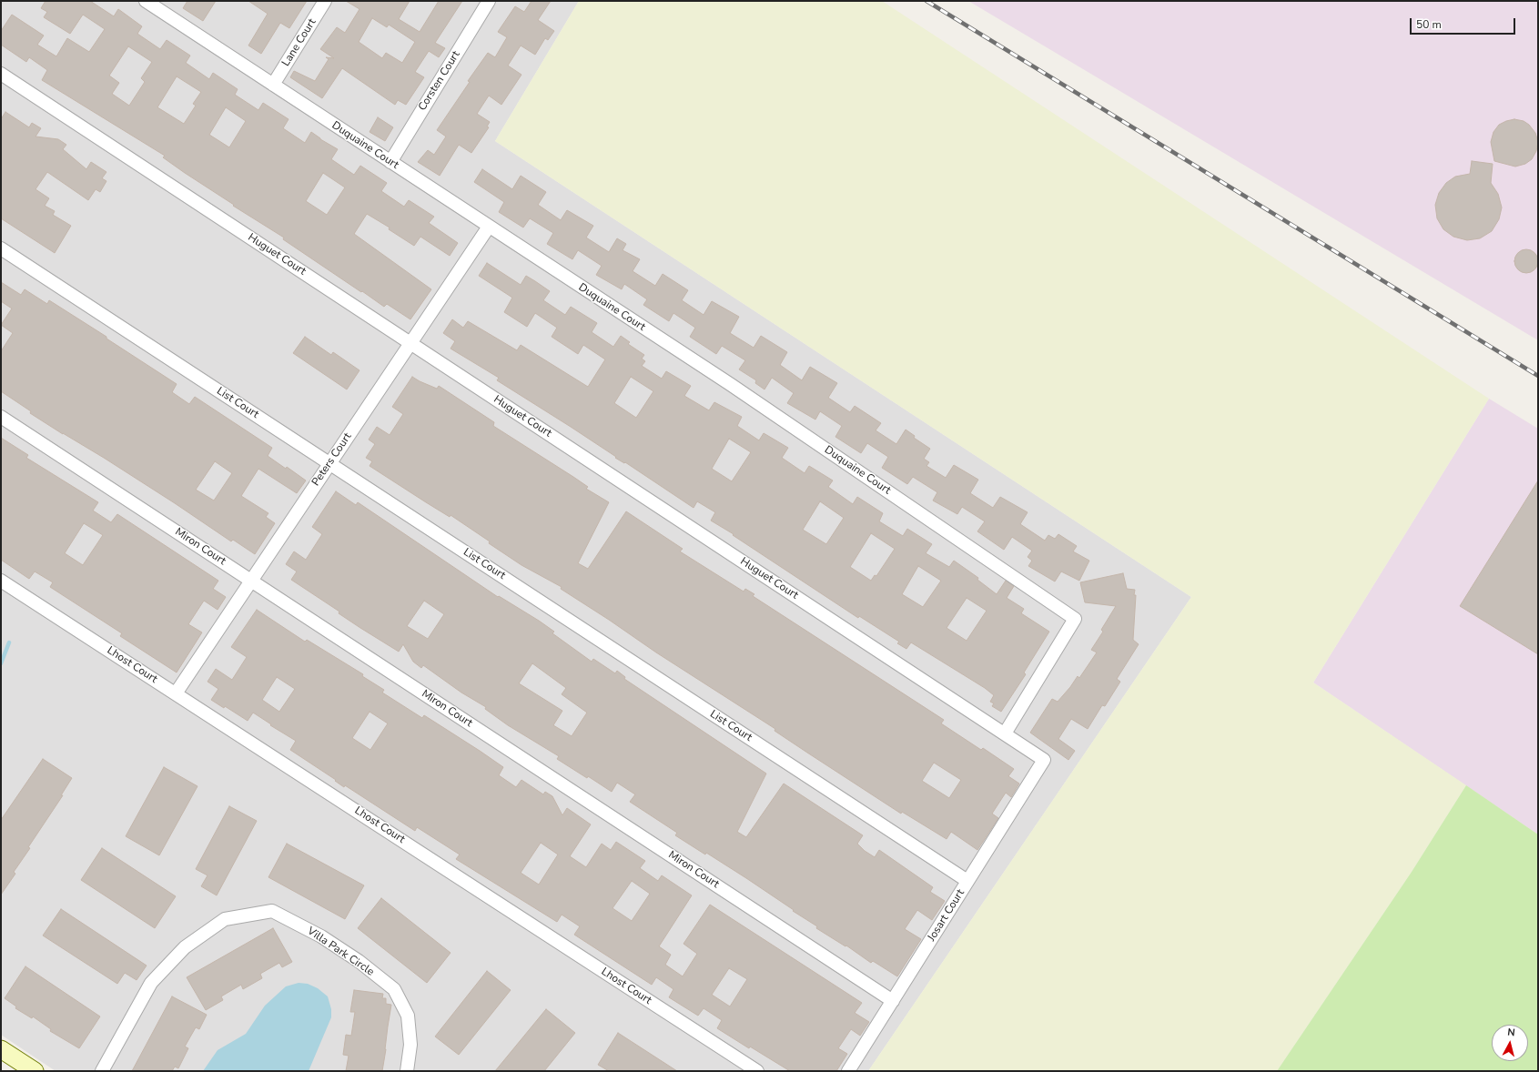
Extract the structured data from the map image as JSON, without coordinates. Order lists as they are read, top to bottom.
{
  "streets": {
    "street": [
      "Lane Court",
      "Corsten Court",
      "Duquaine Court",
      "Huguet Court",
      "List Court",
      "Peters Court",
      "Miron Court",
      "Lhost Court",
      "Josart Court",
      "Villa Park Circle"
    ]
  },
  "crossings": [
    ["Lane Court", "Duquaine Court"],
    ["Corsten Court", "Duquaine Court"],
    ["Duquaine Court", "Huguet Court"],
    ["Duquaine Court", "Peters Court"],
    ["Huguet Court", "Peters Court"],
    ["Huguet Court", "Josart Court"],
    ["List Court", "Peters Court"],
    ["List Court", "Josart Court"],
    ["Peters Court", "Miron Court"],
    ["Peters Court", "Lhost Court"],
    ["Miron Court", "Josart Court"]
  ],
  "scale_bar": "50 m",
  "north": "top"
}
